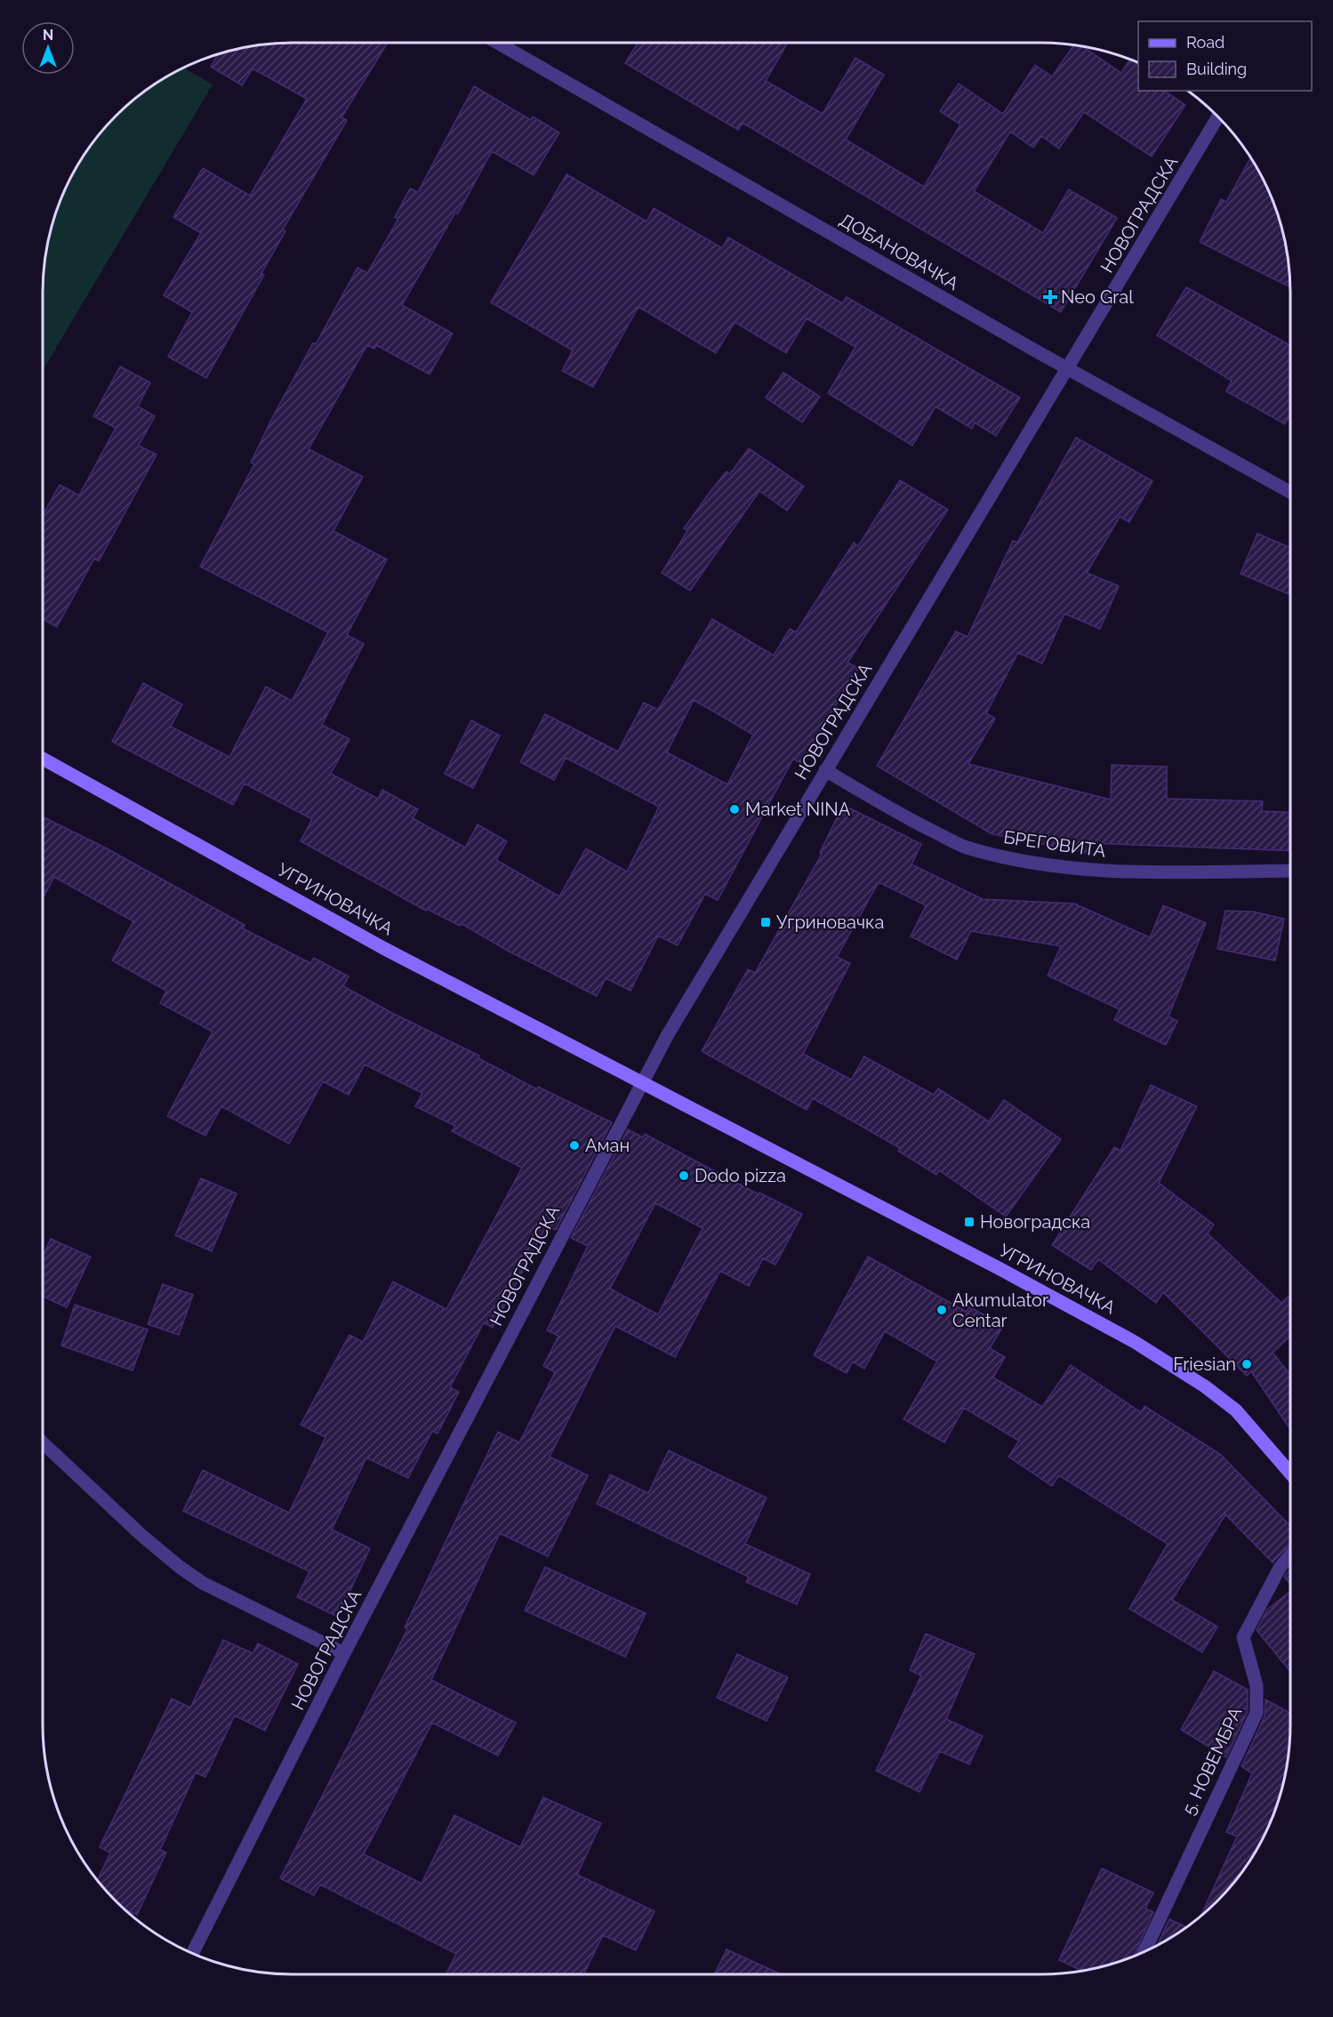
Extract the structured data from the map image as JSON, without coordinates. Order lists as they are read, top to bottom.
{
  "streets": {
    "main road": ["УГРИНОВАЧКА"],
    "street": [
      "НОВОГРАДСКА",
      "ДОБАНОВАЧКА",
      "БРЕГОВИТА",
      "5. НОВЕМБРА"
    ]
  },
  "crossings": [
    ["НОВОГРАДСКА", "ДОБАНОВАЧКА"],
    ["НОВОГРАДСКА", "БРЕГОВИТА"],
    ["НОВОГРАДСКА", "УГРИНОВАЧКА"]
  ],
  "places": {
    "health": ["Neo Gral"],
    "other": [
      "Market NINA",
      "Аман",
      "Dodo pizza",
      "Akumulator Centar",
      "Friesian"
    ],
    "transit": ["Угриновачка", "Новоградска"]
  },
  "legend": ["Road", "Building"],
  "north": "top"
}
